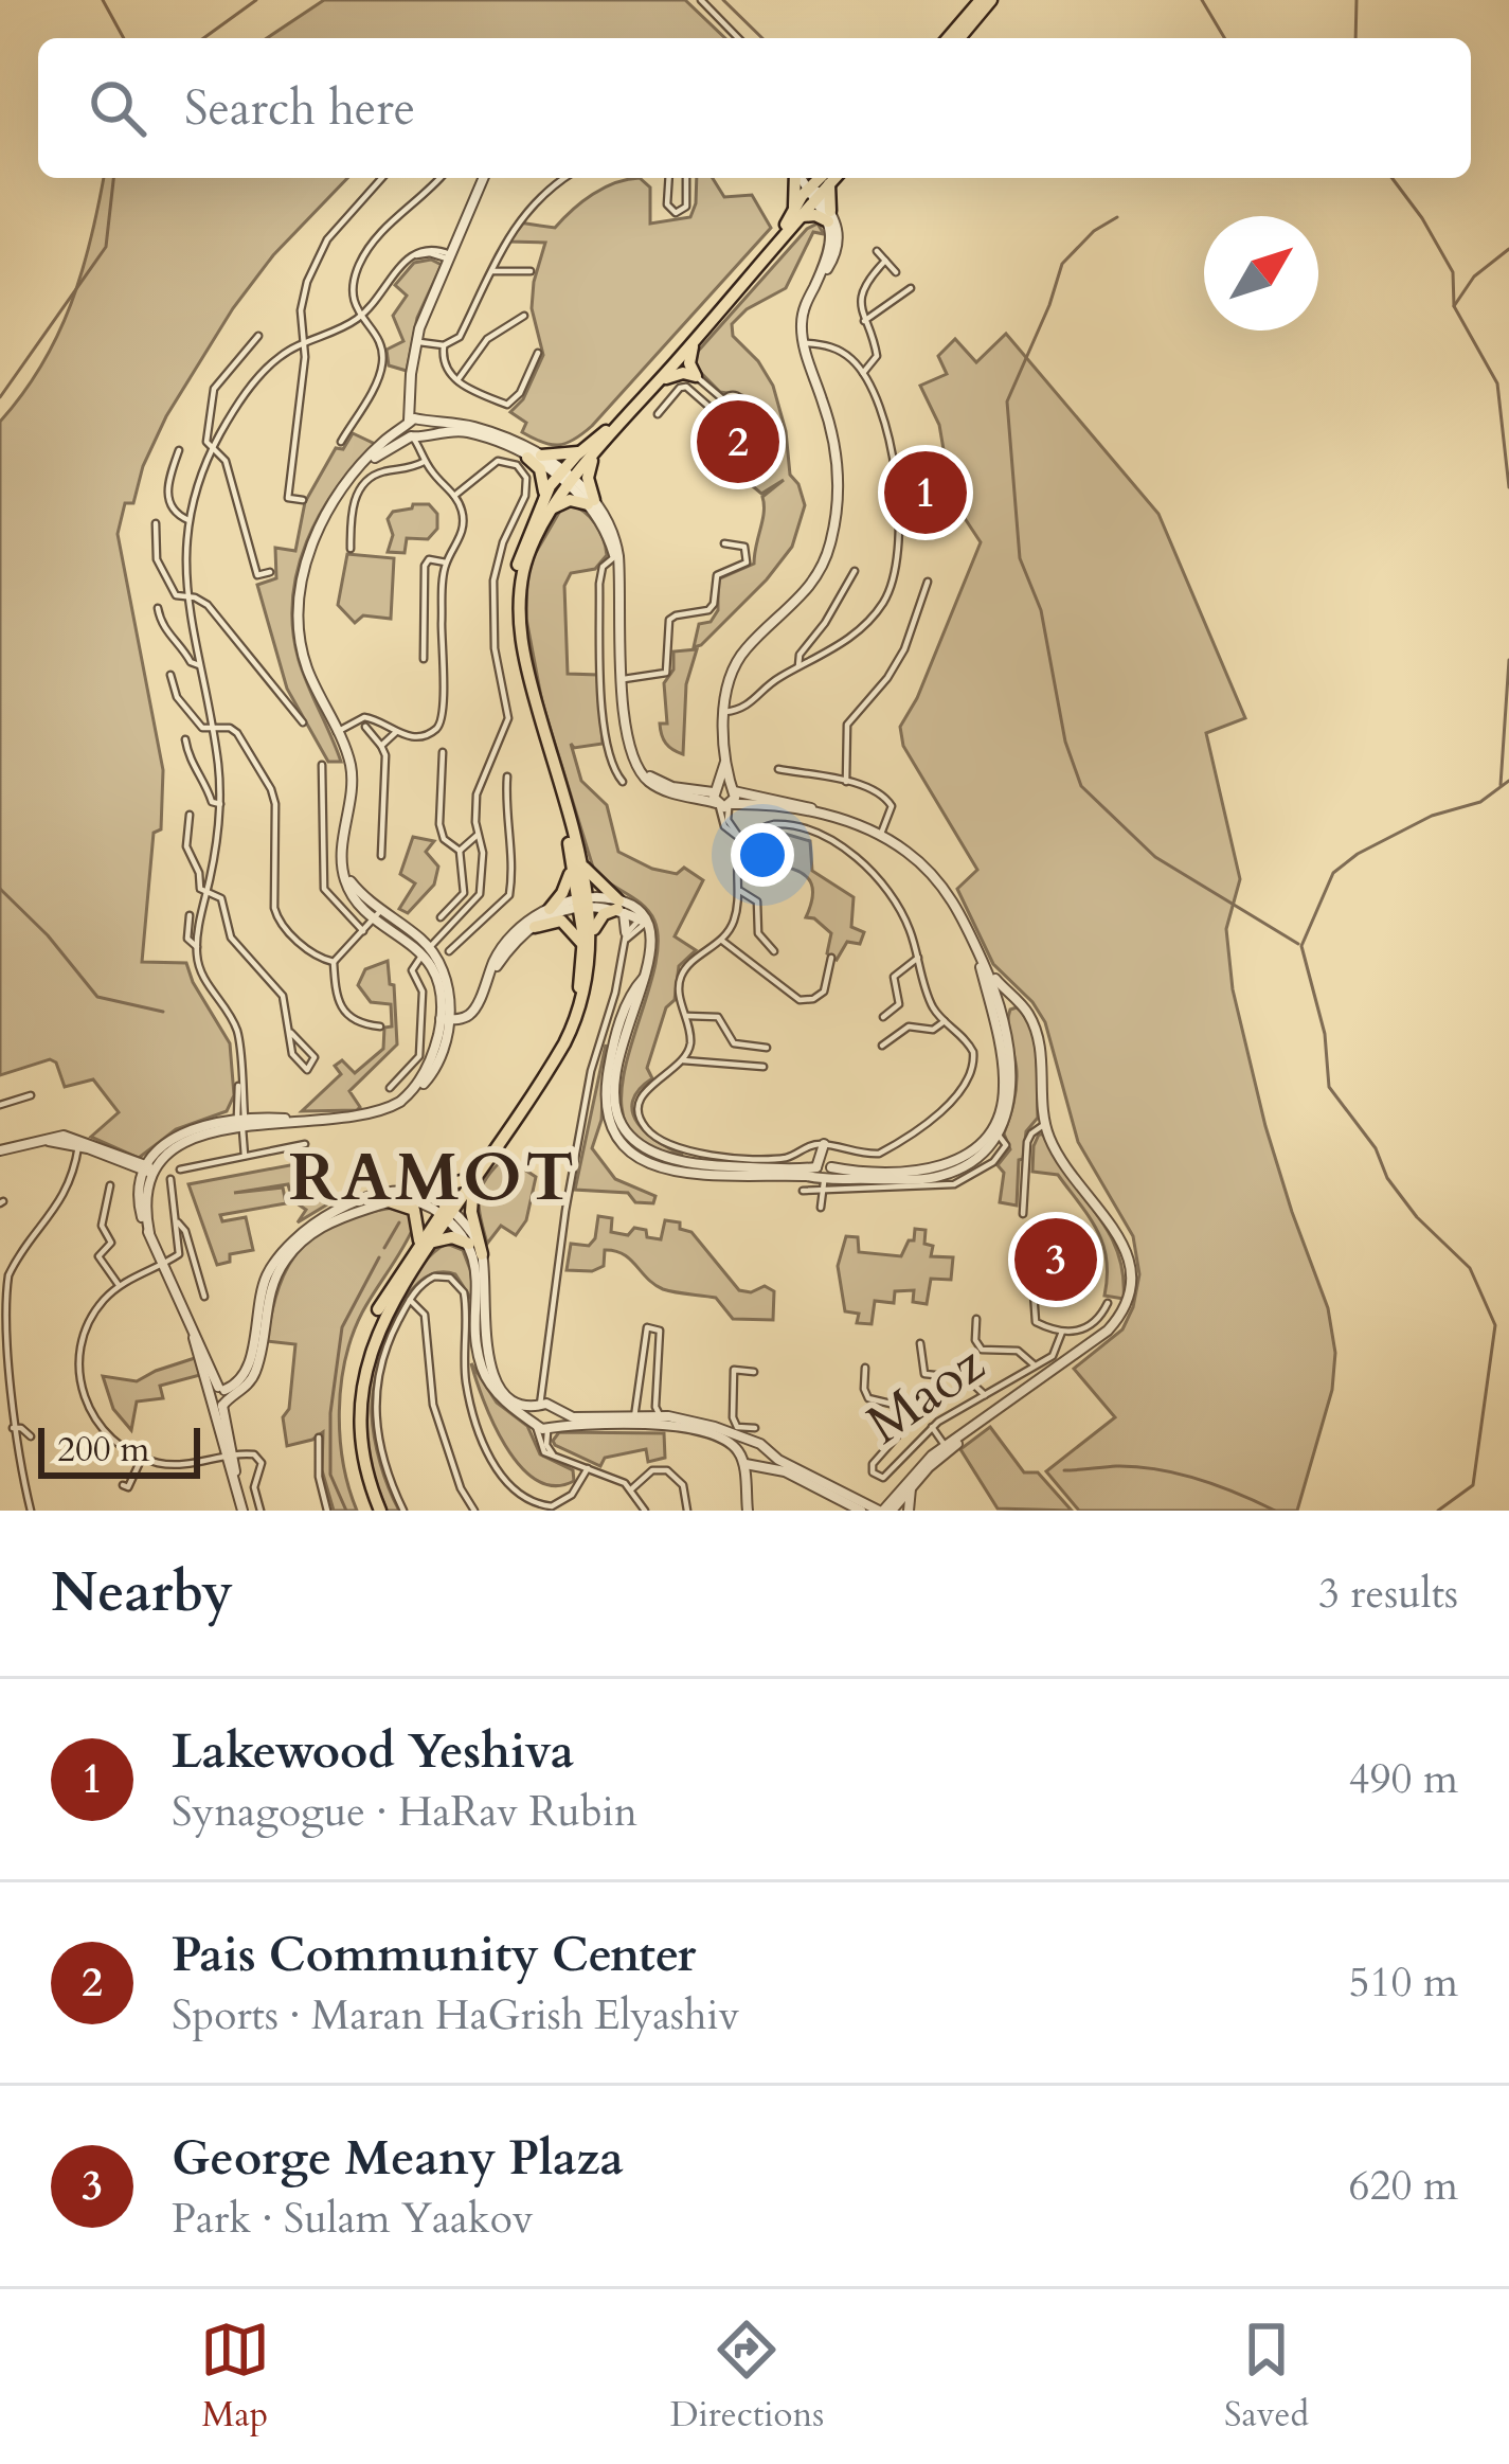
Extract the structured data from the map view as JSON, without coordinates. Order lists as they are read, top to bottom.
{
  "streets": {
    "street": ["Maoz"]
  },
  "districts": ["RAMOT"],
  "scale_bar": "200 m",
  "north": "top right",
  "page": {
    "search": "Search here",
    "pins": ["2", "1", "3"],
    "scale": "200 m",
    "heading": ["Nearby", "3 results"],
    "list": [
      {
        "mark": "1",
        "name": "Lakewood Yeshiva",
        "note": "Synagogue · HaRav Rubin",
        "value": "490 m"
      },
      {
        "mark": "2",
        "name": "Pais Community Center",
        "note": "Sports · Maran HaGrish Elyashiv",
        "value": "510 m"
      },
      {
        "mark": "3",
        "name": "George Meany Plaza",
        "note": "Park · Sulam Yaakov",
        "value": "620 m"
      }
    ],
    "nav": ["Map", "Directions", "Saved"]
  }
}
